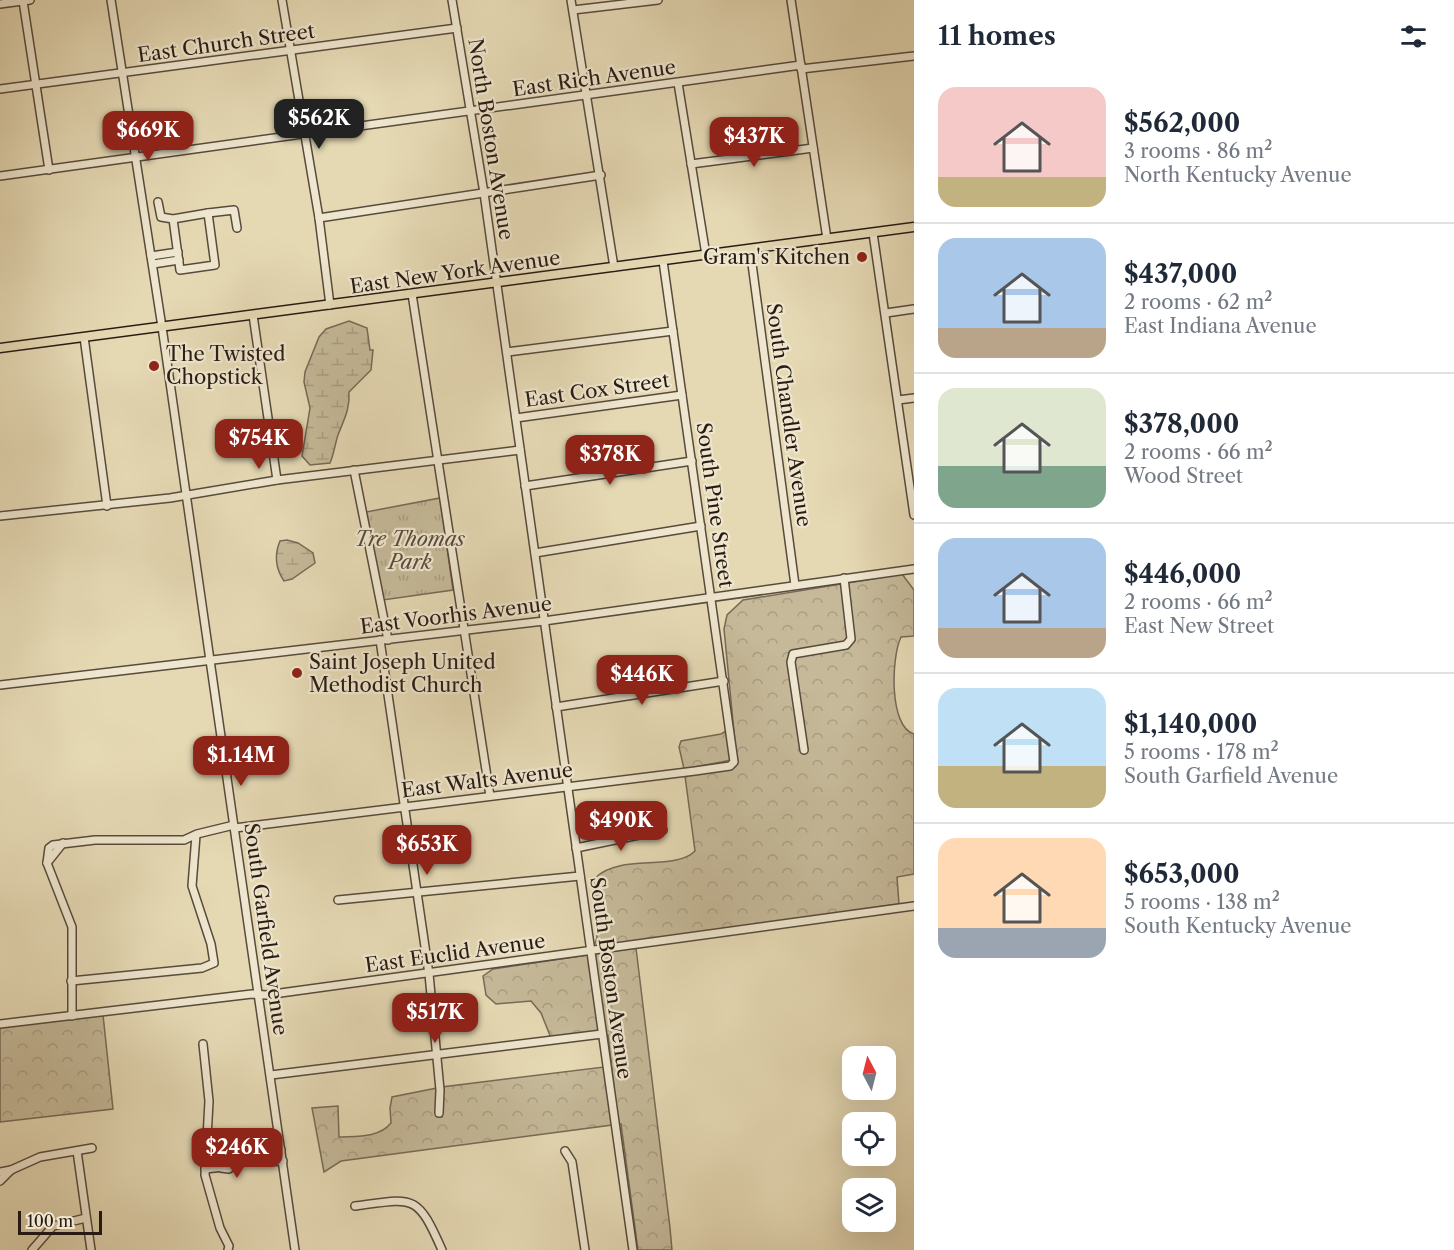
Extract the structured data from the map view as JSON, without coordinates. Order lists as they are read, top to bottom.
{
  "streets": {
    "main road": ["East New York Avenue"],
    "street": [
      "East Church Street",
      "East Rich Avenue",
      "North Boston Avenue",
      "East Cox Street",
      "South Chandler Avenue",
      "South Pine Street",
      "East Voorhis Avenue",
      "East Walts Avenue",
      "South Garfield Avenue",
      "East Euclid Avenue",
      "South Boston Avenue"
    ]
  },
  "crossings": [
    ["East Church Street", "North Boston Avenue"],
    ["East Church Street", "South Garfield Avenue"],
    ["East Rich Avenue", "North Boston Avenue"],
    ["East Rich Avenue", "South Garfield Avenue"],
    ["North Boston Avenue", "East New York Avenue"],
    ["North Boston Avenue", "South Boston Avenue"],
    ["East New York Avenue", "South Chandler Avenue"],
    ["East New York Avenue", "South Pine Street"],
    ["East New York Avenue", "South Garfield Avenue"],
    ["East New York Avenue", "South Boston Avenue"],
    ["East Cox Street", "South Pine Street"],
    ["East Cox Street", "South Boston Avenue"],
    ["South Chandler Avenue", "East Voorhis Avenue"],
    ["South Pine Street", "East Voorhis Avenue"],
    ["South Pine Street", "East Walts Avenue"],
    ["East Voorhis Avenue", "South Garfield Avenue"],
    ["East Voorhis Avenue", "South Boston Avenue"],
    ["East Walts Avenue", "South Garfield Avenue"],
    ["East Walts Avenue", "South Boston Avenue"],
    ["South Garfield Avenue", "East Euclid Avenue"],
    ["East Euclid Avenue", "South Boston Avenue"]
  ],
  "parks": ["Tre Thomas Park"],
  "places": ["Gram's Kitchen", "The Twisted Chopstick", "Saint Joseph United Methodist Church"],
  "scale_bar": "100 m",
  "north": "top",
  "page": {
    "heading": "11 homes",
    "list": [
      {
        "name": "$562,000",
        "note": "3 rooms · 86 m² · North Kentucky Avenue"
      },
      {
        "name": "$437,000",
        "note": "2 rooms · 62 m² · East Indiana Avenue"
      },
      {
        "name": "$378,000",
        "note": "2 rooms · 66 m² · Wood Street"
      },
      {
        "name": "$446,000",
        "note": "2 rooms · 66 m² · East New Street"
      },
      {
        "name": "$1,140,000",
        "note": "5 rooms · 178 m² · South Garfield Avenue"
      },
      {
        "name": "$653,000",
        "note": "5 rooms · 138 m² · South Kentucky Avenue"
      }
    ],
    "price": [
      "$562K",
      "$669K",
      "$437K",
      "$754K",
      "$378K",
      "$446K",
      "$1.14M",
      "$490K",
      "$653K",
      "$517K",
      "$246K"
    ],
    "scale": "100 m"
  }
}
